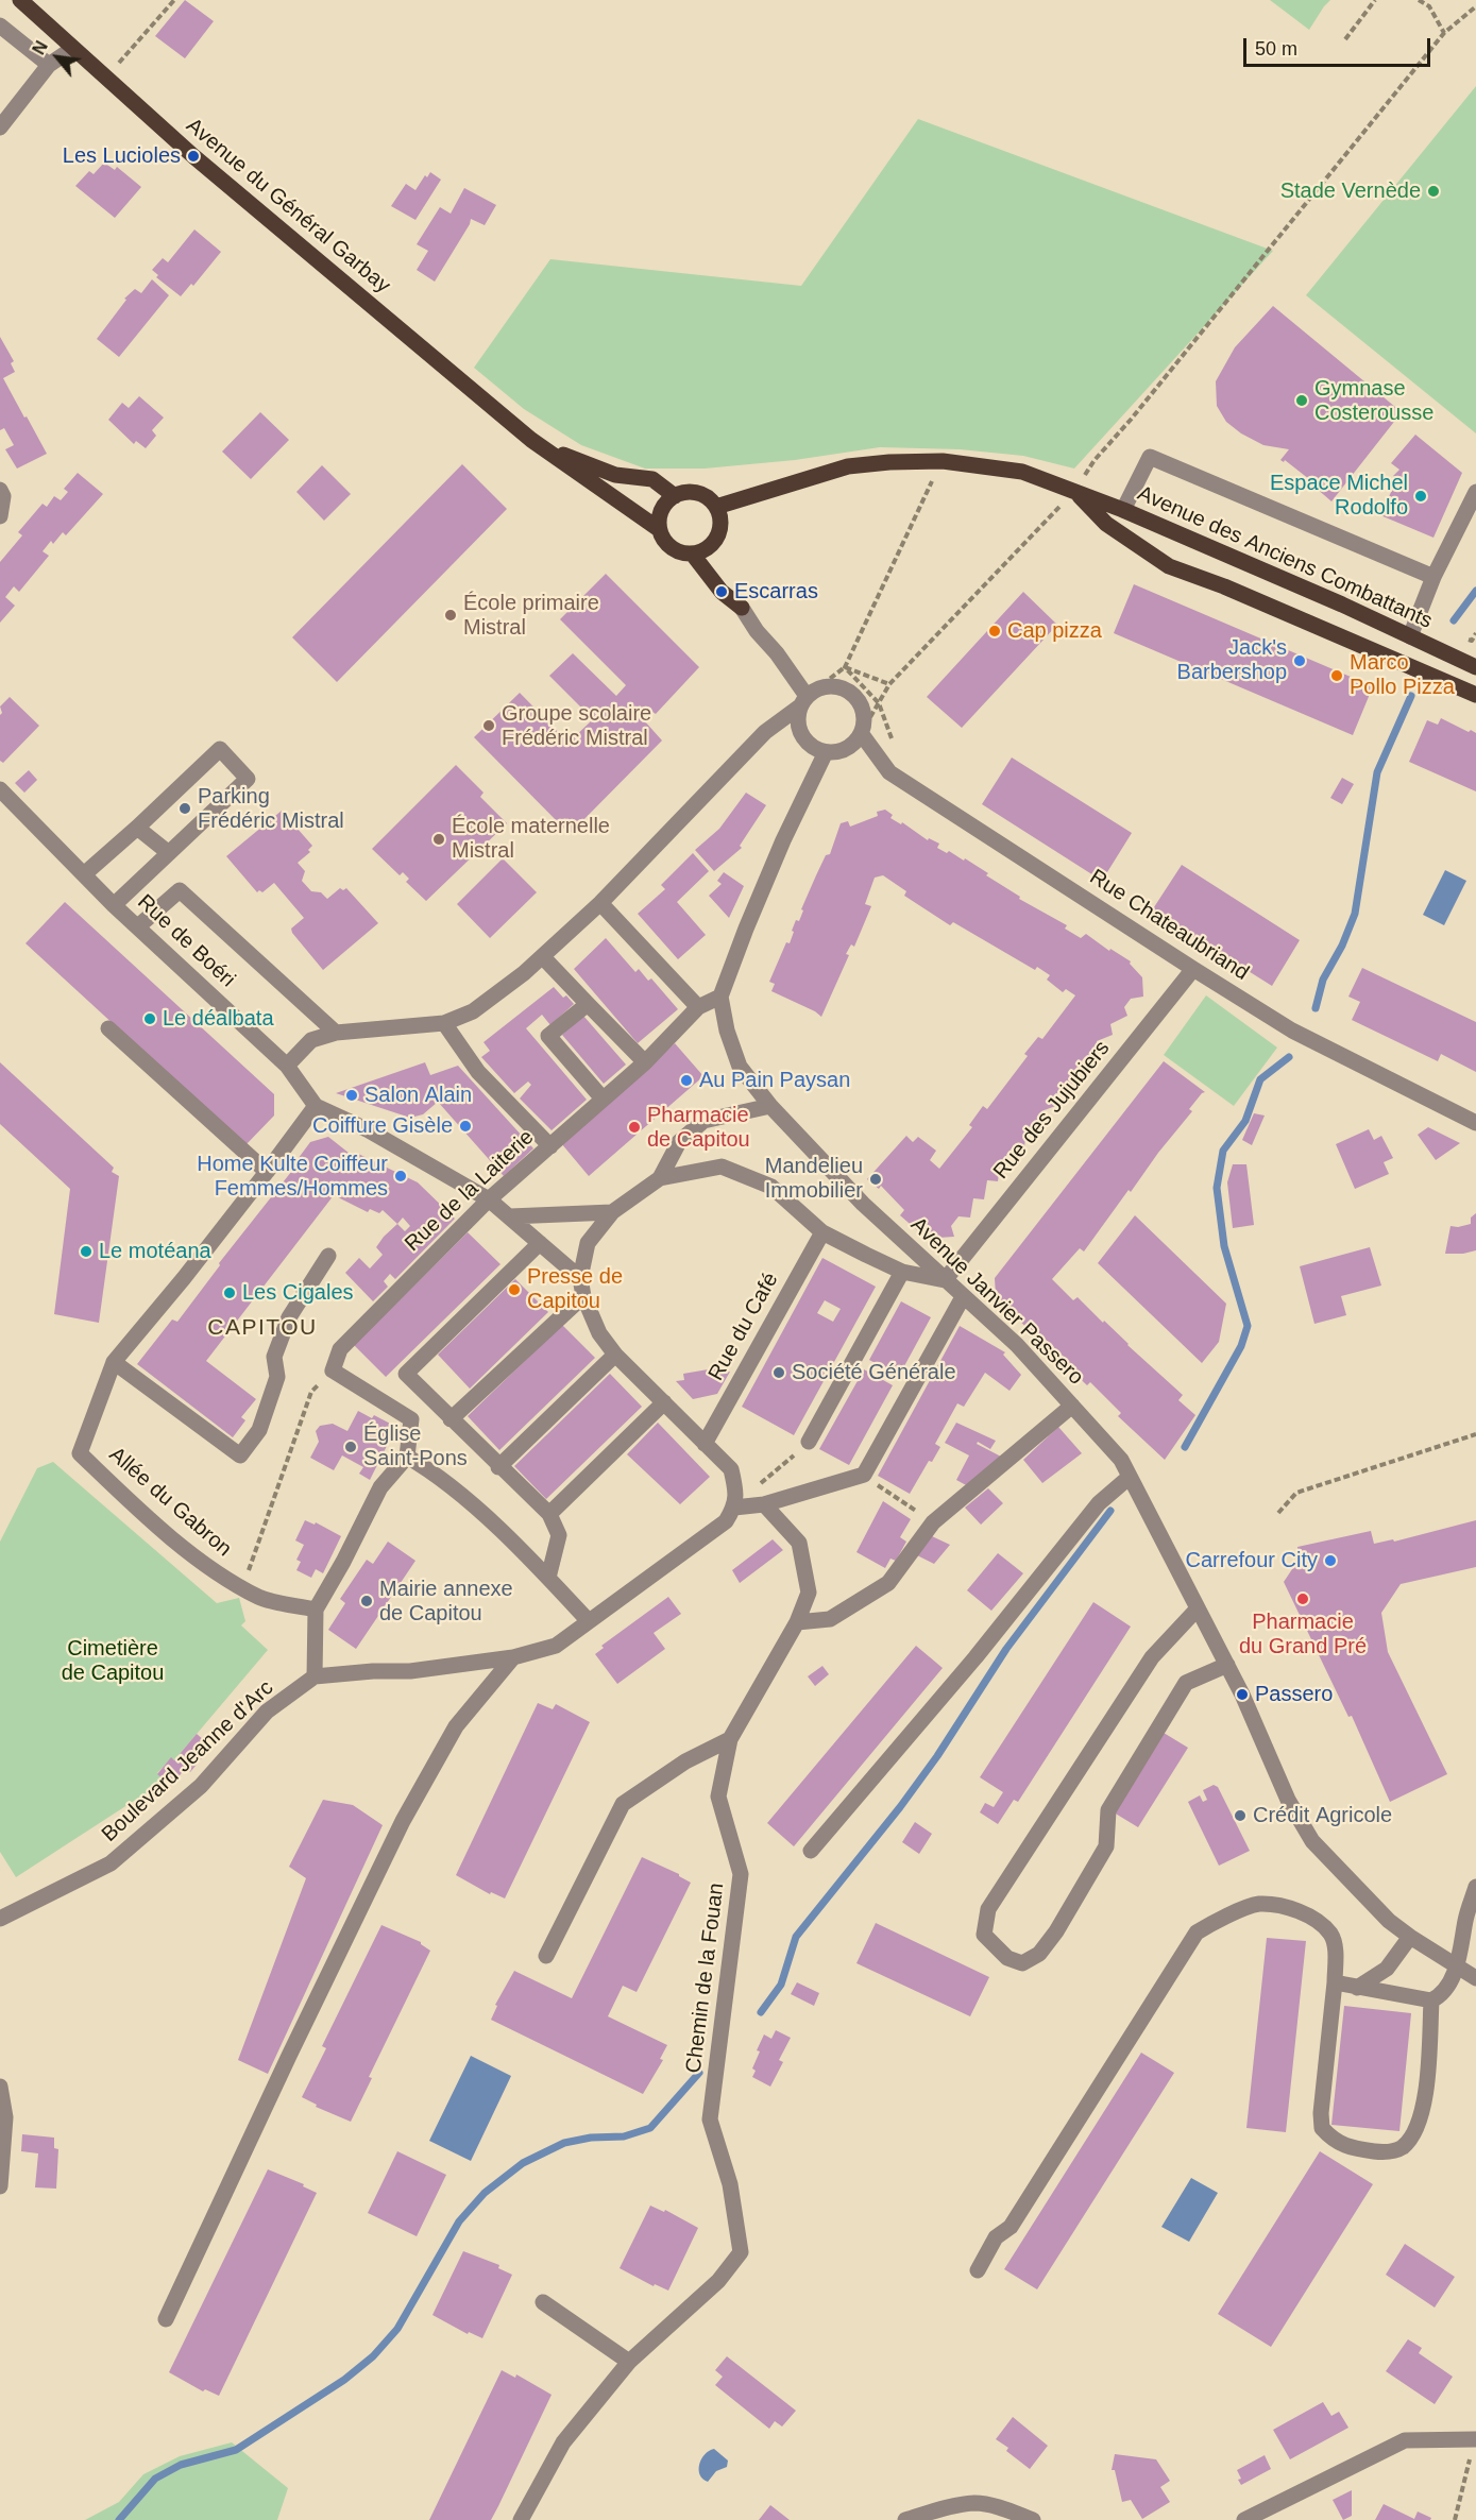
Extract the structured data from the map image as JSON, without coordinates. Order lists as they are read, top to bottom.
{
  "streets": {
    "main road": ["Avenue du Général Garbay", "Avenue des Anciens Combattants"],
    "street": [
      "Rue Chateaubriand",
      "Rue de Boéri",
      "Rue des Jujubiers",
      "Rue de la Laiterie",
      "Avenue Janvier Passero",
      "Rue du Café",
      "Allée du Gabron",
      "Boulevard Jeanne d'Arc",
      "Chemin de la Fouan"
    ]
  },
  "crossings": [
    ["Avenue du Général Garbay", "Avenue des Anciens Combattants"],
    ["Rue Chateaubriand", "Rue des Jujubiers"],
    ["Rue de Boéri", "Rue de la Laiterie"],
    ["Rue de Boéri", "Allée du Gabron"],
    ["Rue des Jujubiers", "Avenue Janvier Passero"],
    ["Rue de la Laiterie", "Avenue Janvier Passero"]
  ],
  "districts": ["CAPITOU"],
  "parks": ["Cimetière de Capitou"],
  "places": [
    "Les Lucioles",
    "Stade Vernède",
    "Gymnase Costerousse",
    "Espace Michel Rodolfo",
    "Escarras",
    "École primaire Mistral",
    "Cap pizza",
    "Jack's Barbershop",
    "Marco Pollo Pizza",
    "Groupe scolaire Frédéric Mistral",
    "Parking Frédéric Mistral",
    "École maternelle Mistral",
    "Le déalbata",
    "Au Pain Paysan",
    "Salon Alain",
    "Coiffure Gisèle",
    "Pharmacie de Capitou",
    "Home Kulte Coiffeur Femmes/Hommes",
    "Mandelieu Immobilier",
    "Le motéana",
    "Presse de Capitou",
    "Les Cigales",
    "Société Générale",
    "Église Saint-Pons",
    "Carrefour City",
    "Pharmacie du Grand Pré",
    "Mairie annexe de Capitou",
    "Passero",
    "Crédit Agricole"
  ],
  "scale_bar": "50 m",
  "north": "top left"
}
